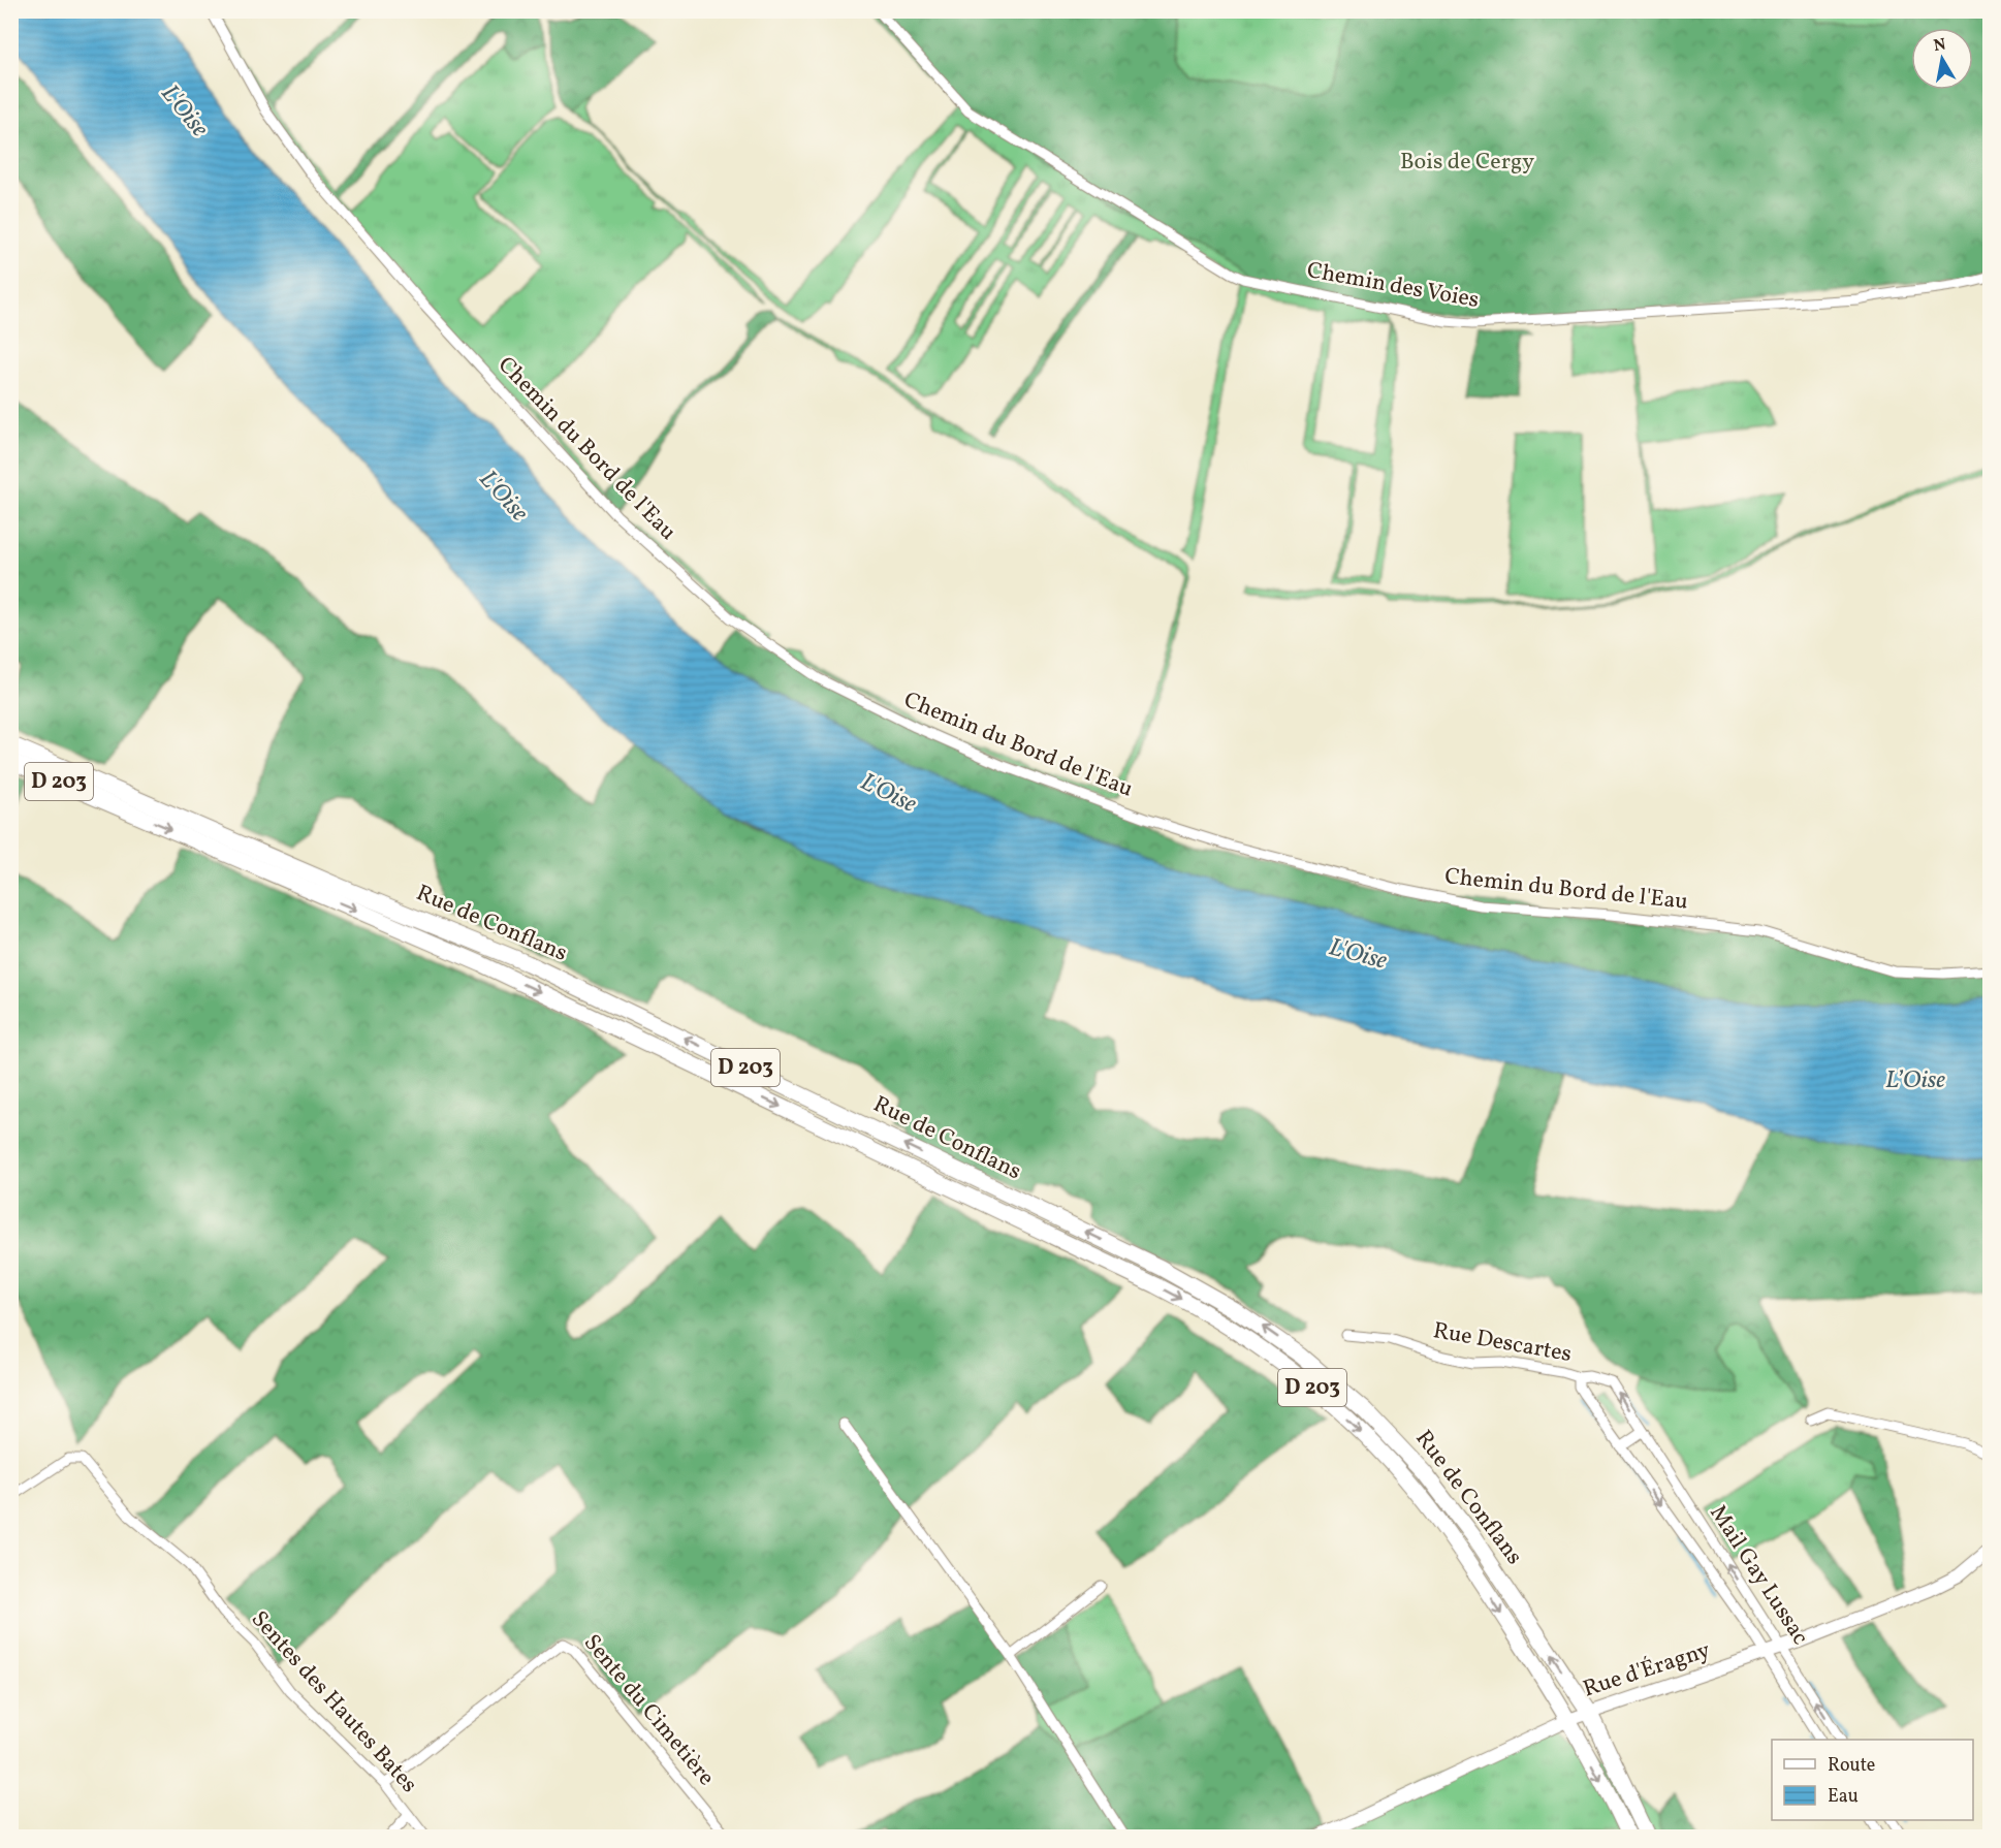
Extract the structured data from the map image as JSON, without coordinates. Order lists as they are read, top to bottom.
{
  "streets": {
    "main road": ["D 203", "Rue de Conflans"],
    "street": [
      "Chemin des Voies",
      "Chemin du Bord de l'Eau",
      "Rue Descartes",
      "Mail Gay Lussac",
      "Rue d'Éragny",
      "Sentes des Hautes Bates",
      "Sente du Cimetière"
    ]
  },
  "crossings": [
    ["Rue de Conflans", "Rue d'Éragny"],
    ["Rue Descartes", "Mail Gay Lussac"],
    ["Mail Gay Lussac", "Rue d'Éragny"],
    ["Sentes des Hautes Bates", "Sente du Cimetière"]
  ],
  "water": ["L'Oise", "L’Oise"],
  "parks": ["Bois de Cergy"],
  "legend": ["Route", "Eau"],
  "north": "top"
}
